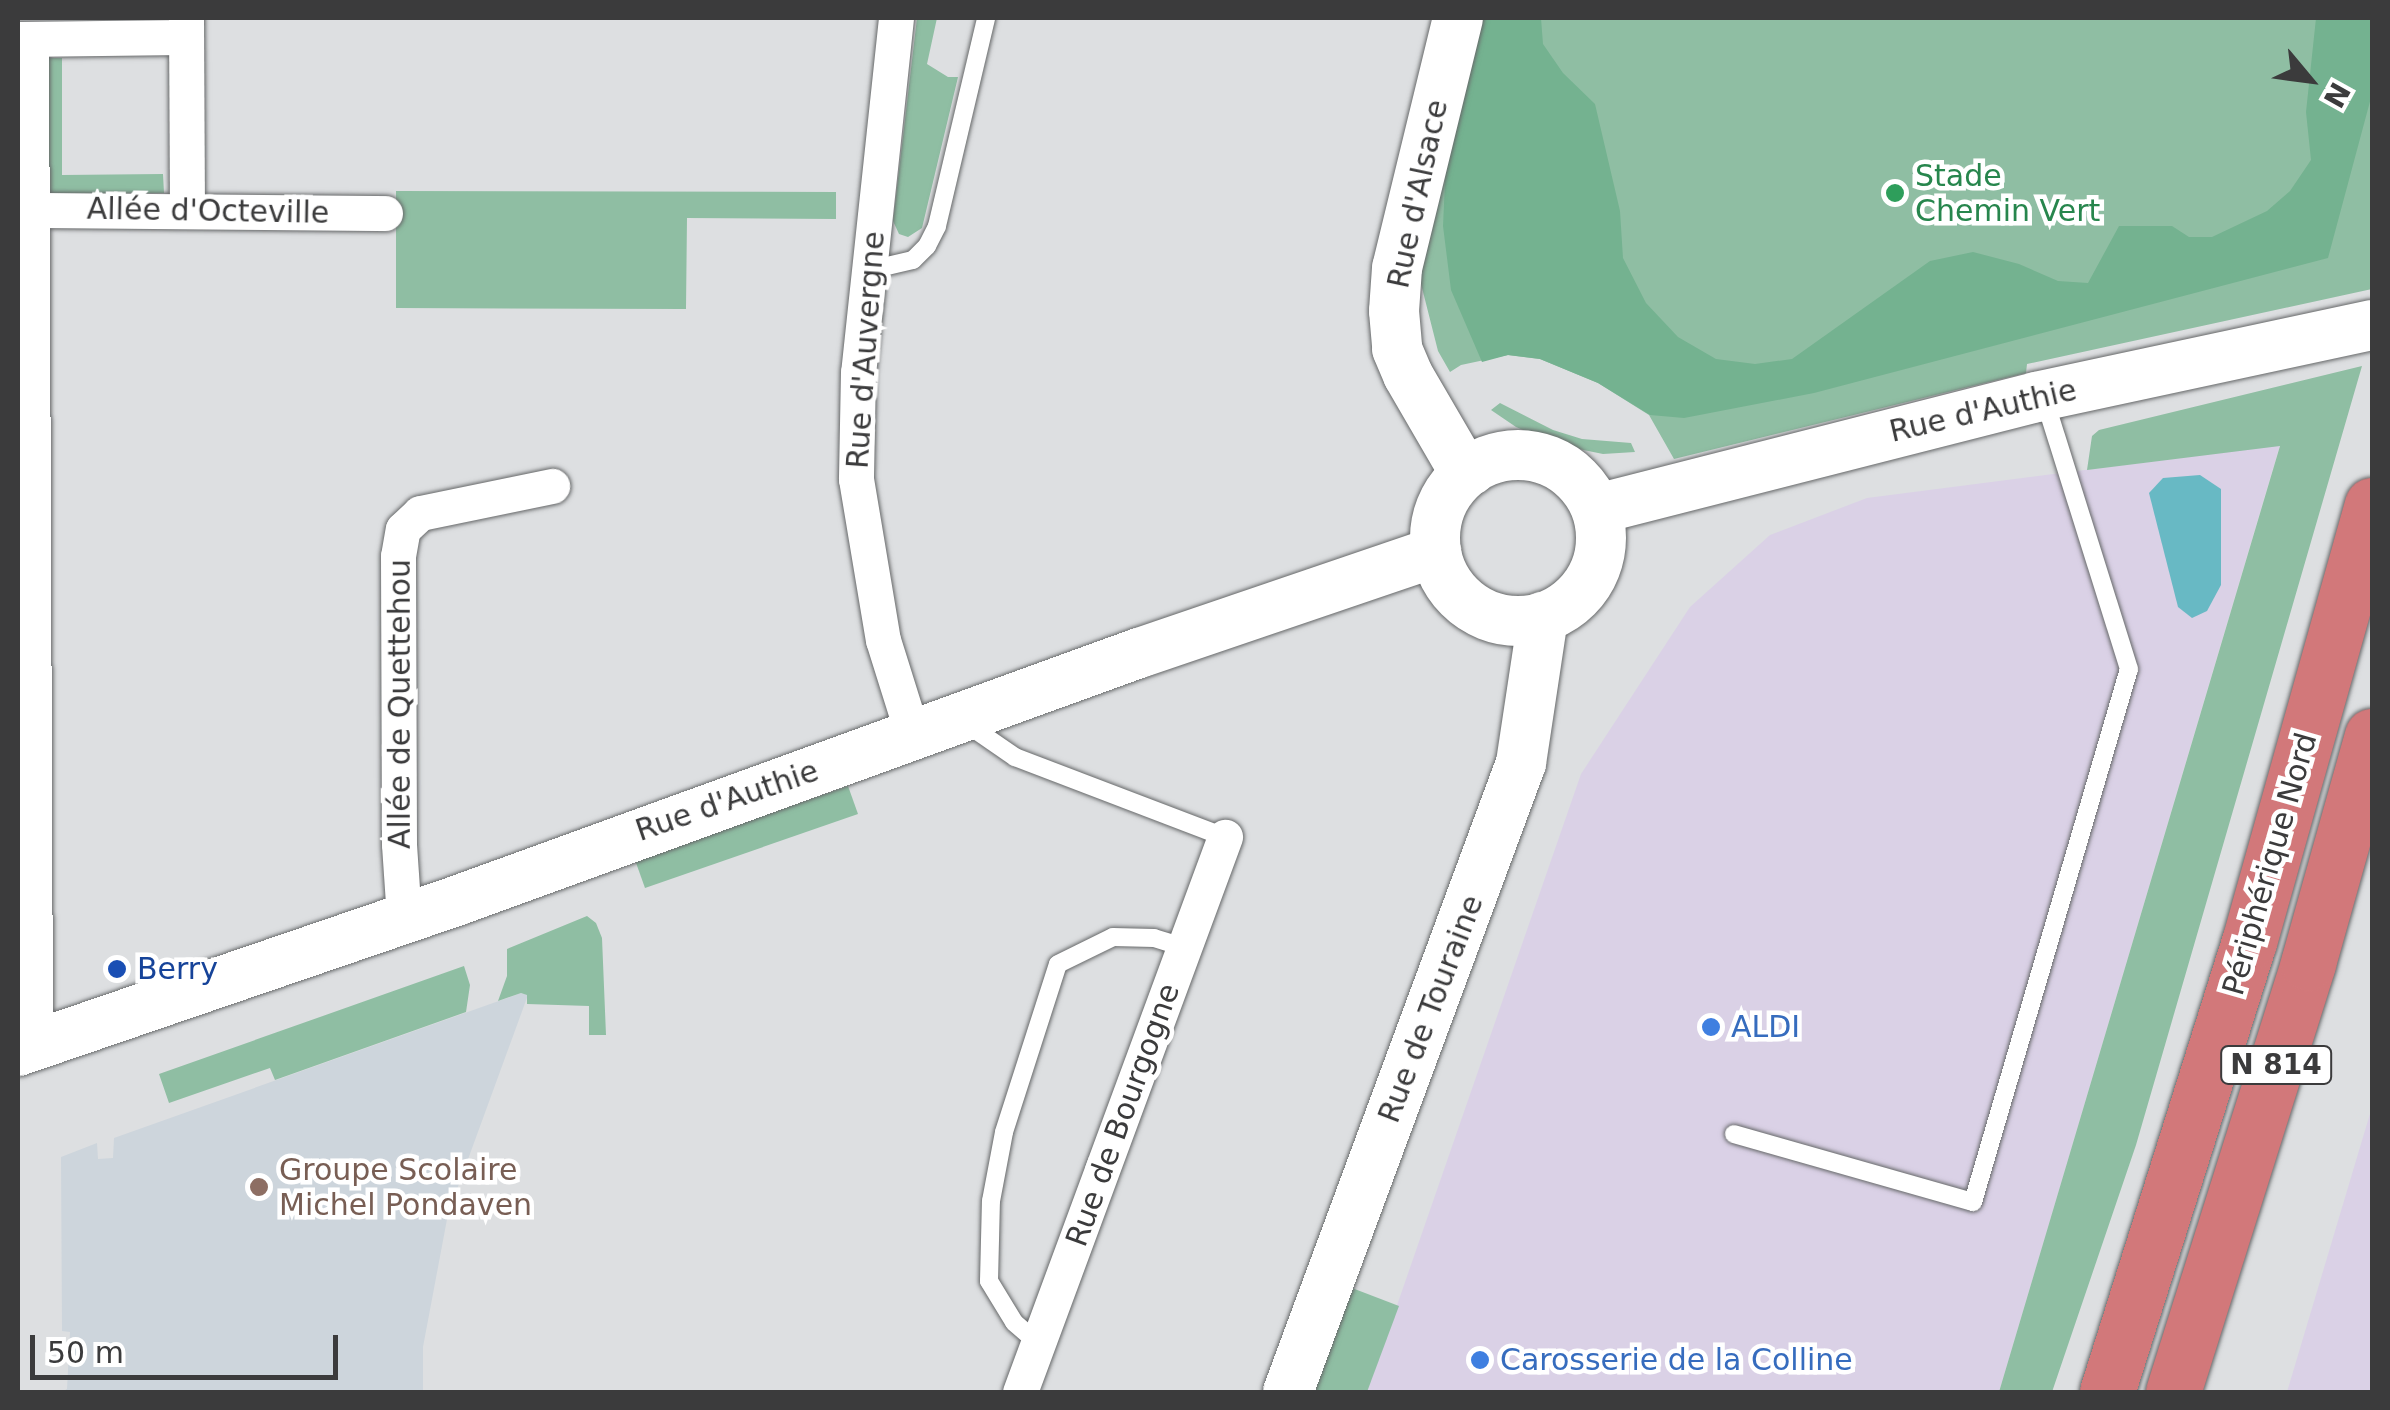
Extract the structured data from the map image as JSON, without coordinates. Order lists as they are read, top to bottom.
{
  "streets": {
    "highway": ["Périphérique Nord", "N 814"],
    "street": [
      "Rue d'Alsace",
      "Allée d'Octeville",
      "Rue d'Auvergne",
      "Rue d'Authie",
      "Allée de Quettehou",
      "Rue de Touraine",
      "Rue de Bourgogne"
    ]
  },
  "crossings": [
    ["Rue d'Alsace", "Rue d'Authie"],
    ["Rue d'Alsace", "Rue de Touraine"],
    ["Rue d'Auvergne", "Rue d'Authie"],
    ["Rue d'Authie", "Allée de Quettehou"],
    ["Rue d'Authie", "Rue de Touraine"]
  ],
  "places": [
    "Stade Chemin Vert",
    "Berry",
    "ALDI",
    "Groupe Scolaire Michel Pondaven",
    "Carosserie de la Colline"
  ],
  "scale_bar": "50 m",
  "north": "bottom right"
}
